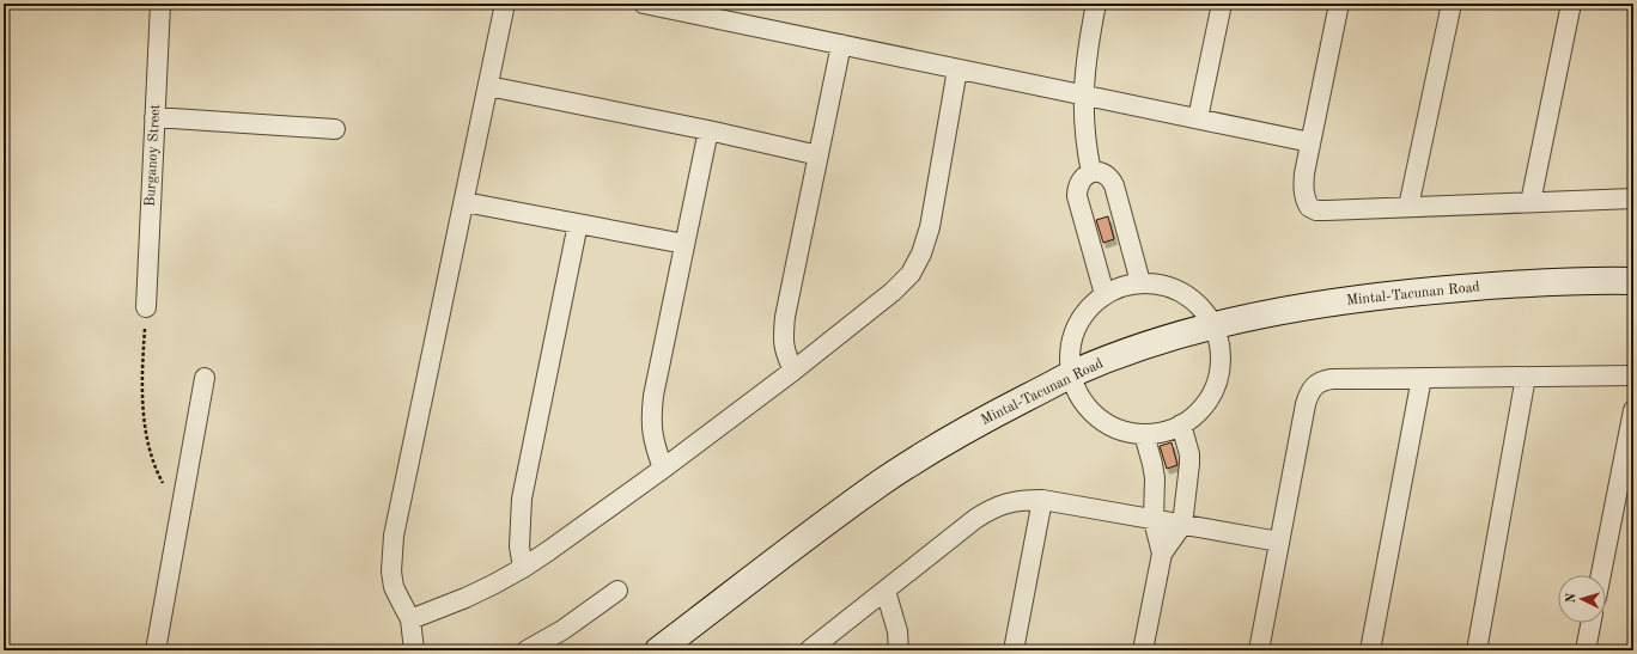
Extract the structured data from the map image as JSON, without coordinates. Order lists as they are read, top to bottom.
{
  "streets": {
    "street": ["Burganoy Street", "Mintal-Tacunan Road"]
  },
  "north": "left"
}
